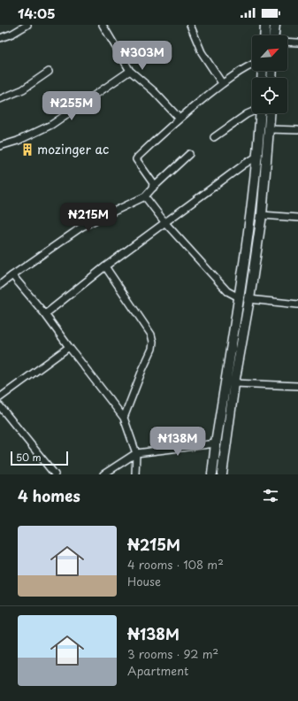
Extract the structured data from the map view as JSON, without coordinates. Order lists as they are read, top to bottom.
{
  "places": {
    "building": ["mozinger ac"]
  },
  "scale_bar": "50 m",
  "north": "top right",
  "page": {
    "status": "14:05",
    "price": [
      "₦303M",
      "₦255M",
      "₦215M",
      "₦138M"
    ],
    "scale": "50 m",
    "heading": "4 homes",
    "list": [
      {
        "name": "₦215M",
        "note": "4 rooms · 108 m² · House"
      },
      {
        "name": "₦138M",
        "note": "3 rooms · 92 m² · Apartment"
      }
    ]
  }
}
